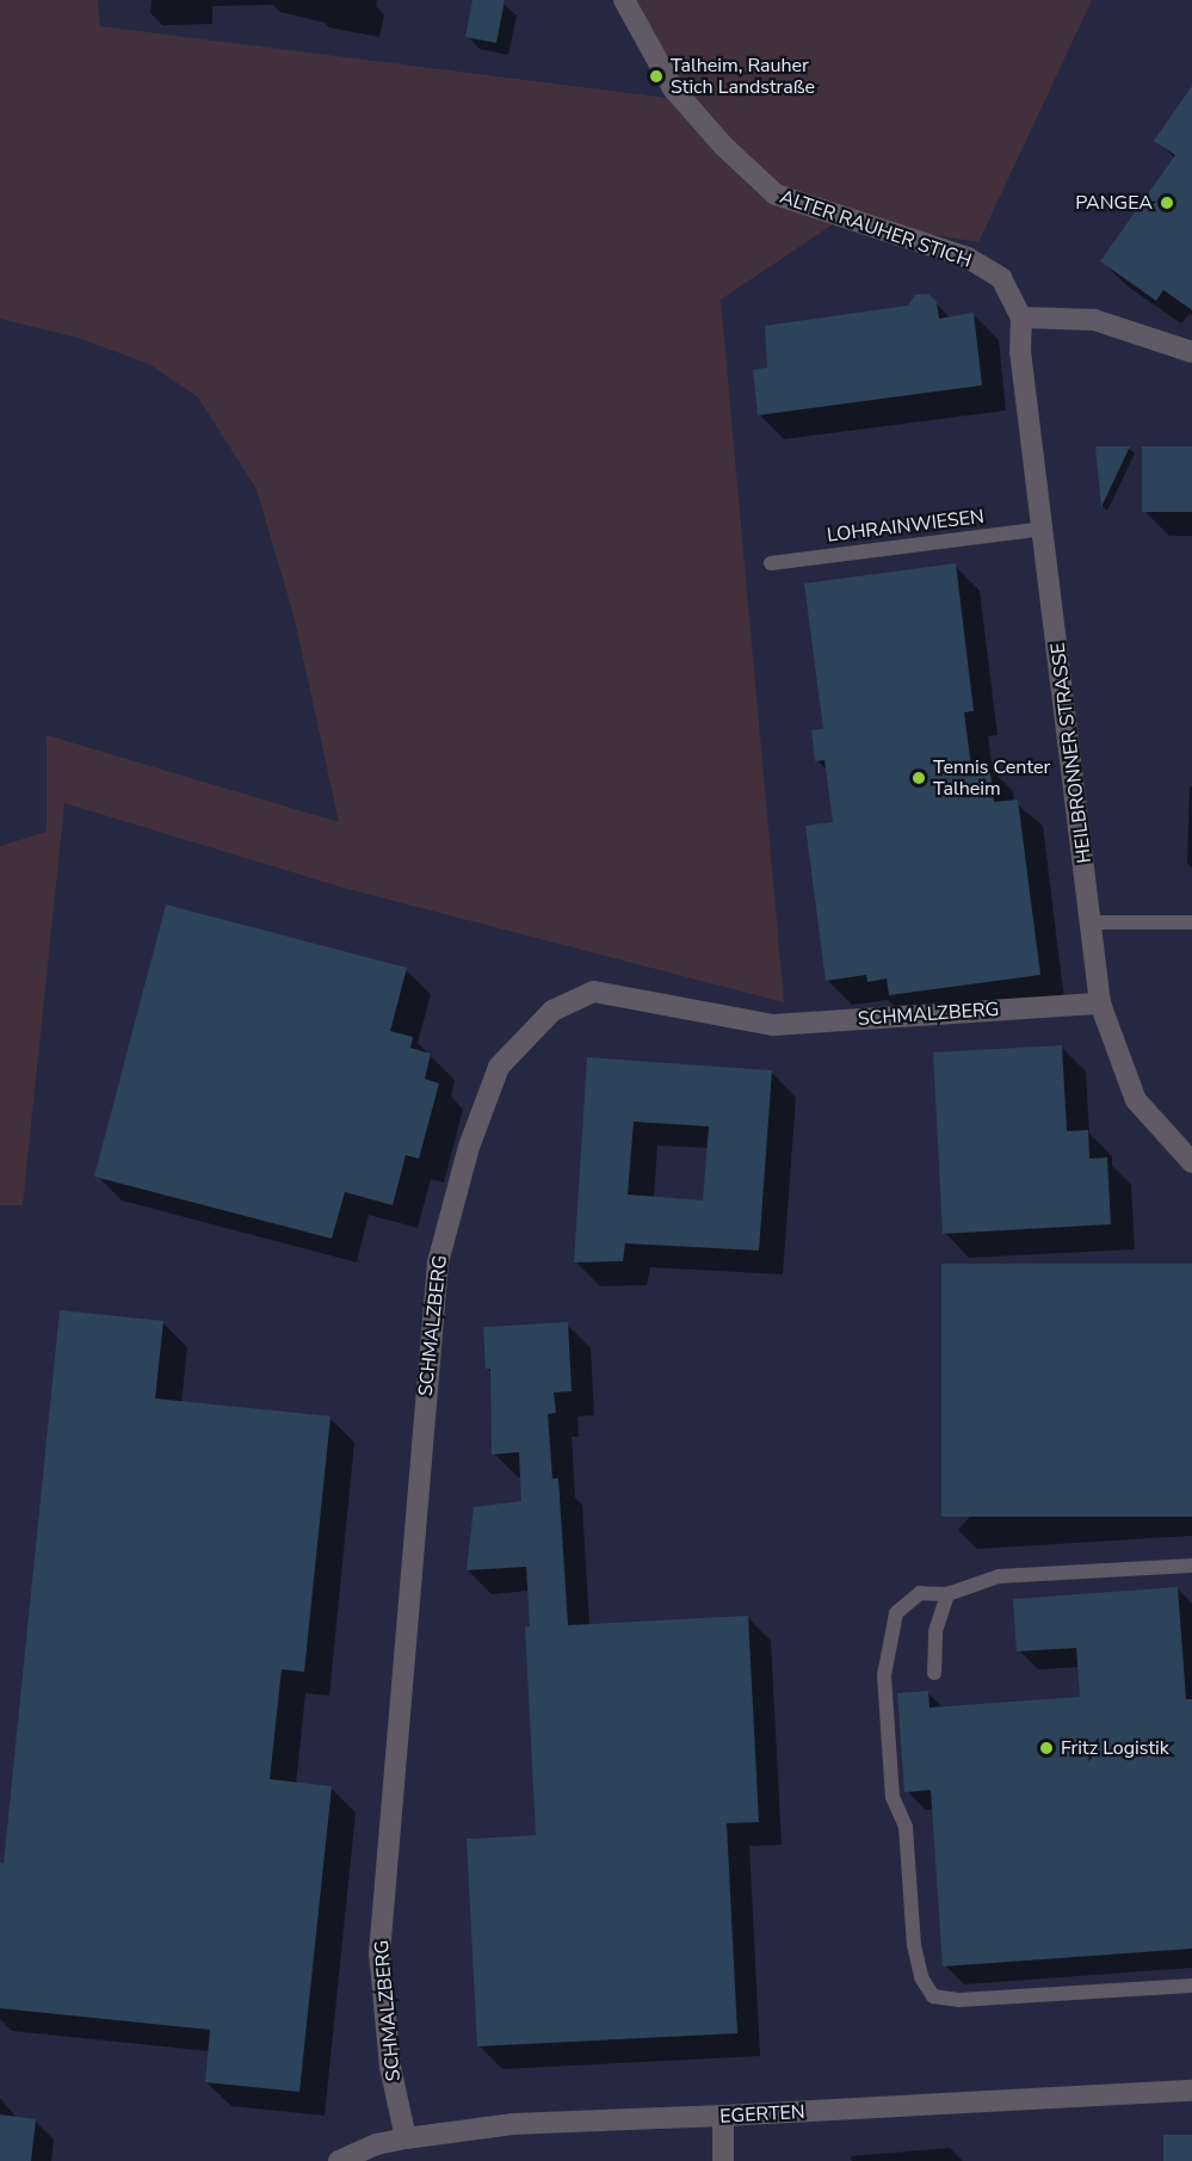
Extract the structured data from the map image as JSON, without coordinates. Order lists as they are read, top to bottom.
{
  "streets": {
    "street": [
      "ALTER RAUHER STICH",
      "HEILBRONNER STRASSE",
      "SCHMALZBERG",
      "EGERTEN"
    ],
    "lane": ["LOHRAINWIESEN"]
  },
  "crossings": [
    ["ALTER RAUHER STICH", "HEILBRONNER STRASSE"],
    ["LOHRAINWIESEN", "HEILBRONNER STRASSE"],
    ["HEILBRONNER STRASSE", "SCHMALZBERG"],
    ["SCHMALZBERG", "EGERTEN"]
  ],
  "places": [
    "Talheim, Rauher Stich Landstraße",
    "PANGEA",
    "Tennis Center Talheim",
    "Fritz Logistik"
  ]
}
